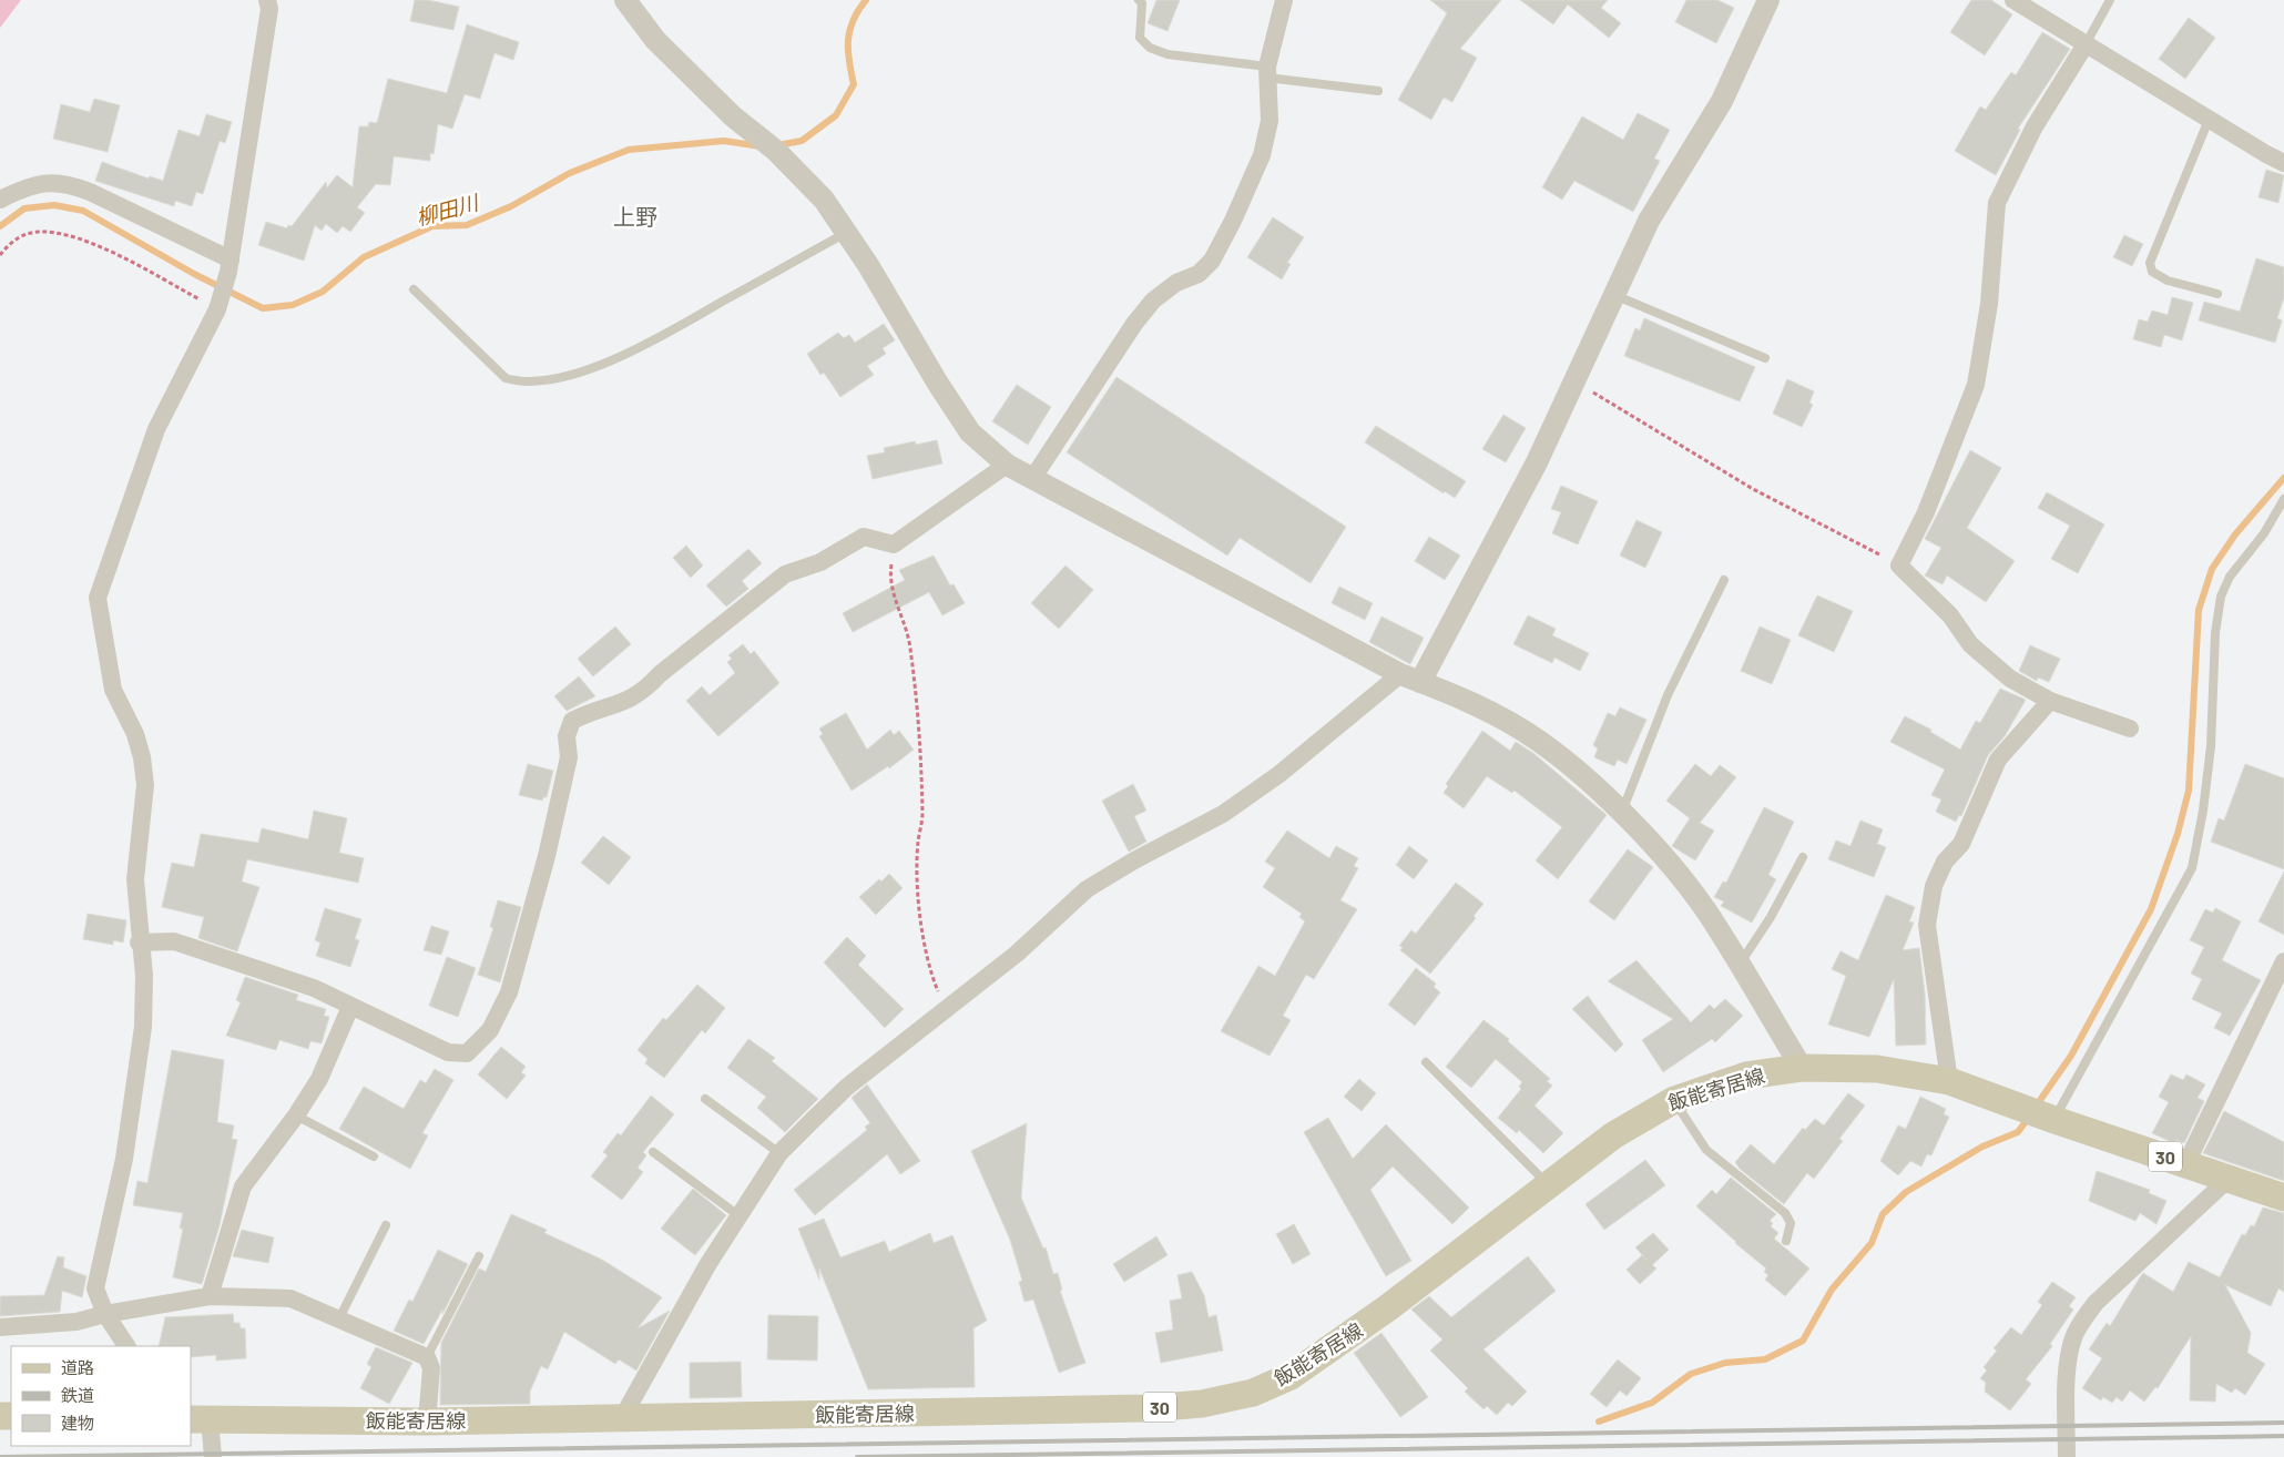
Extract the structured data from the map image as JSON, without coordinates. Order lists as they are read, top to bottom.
{
  "streets": {
    "main road": ["飯能寄居線", "30"]
  },
  "districts": ["上野"],
  "water": ["柳田川"],
  "legend": ["道路", "鉄道", "建物"]
}
